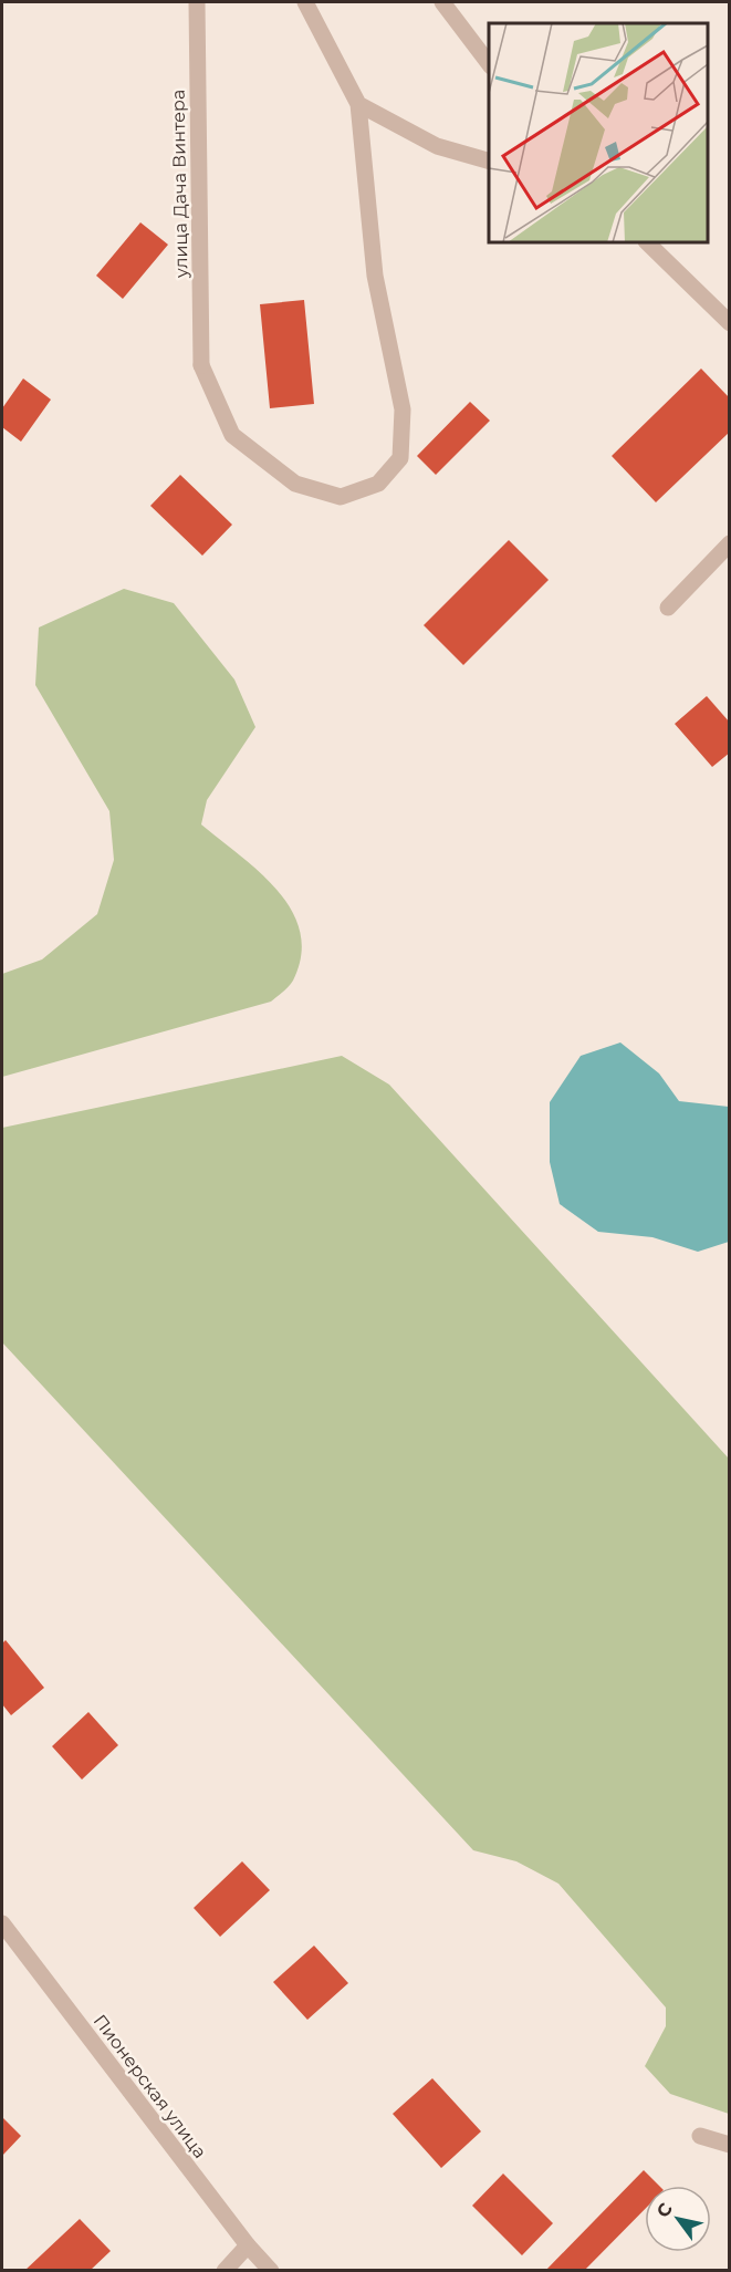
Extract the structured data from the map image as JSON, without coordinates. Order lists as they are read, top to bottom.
{
  "streets": {
    "street": ["улица Дача Винтера", "Пионерская улица"]
  },
  "north": "top left"
}
